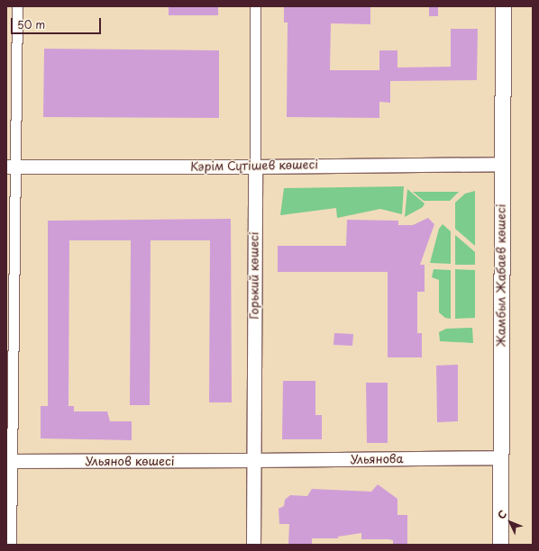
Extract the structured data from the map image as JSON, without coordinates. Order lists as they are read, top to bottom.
{
  "streets": {
    "main road": [
      "Кәрім Сүтішев көшесі",
      "Горький көшесі",
      "Жамбыл Жабаев көшесі",
      "Ульянова",
      "Ульянов көшесі"
    ]
  },
  "crossings": [
    ["Кәрім Сүтішев көшесі", "Горький көшесі"],
    ["Кәрім Сүтішев көшесі", "Жамбыл Жабаев көшесі"],
    ["Горький көшесі", "Ульянова"],
    ["Горький көшесі", "Ульянов көшесі"],
    ["Жамбыл Жабаев көшесі", "Ульянова"],
    ["Ульянова", "Ульянов көшесі"]
  ],
  "scale_bar": "50 m",
  "north": "top left"
}
